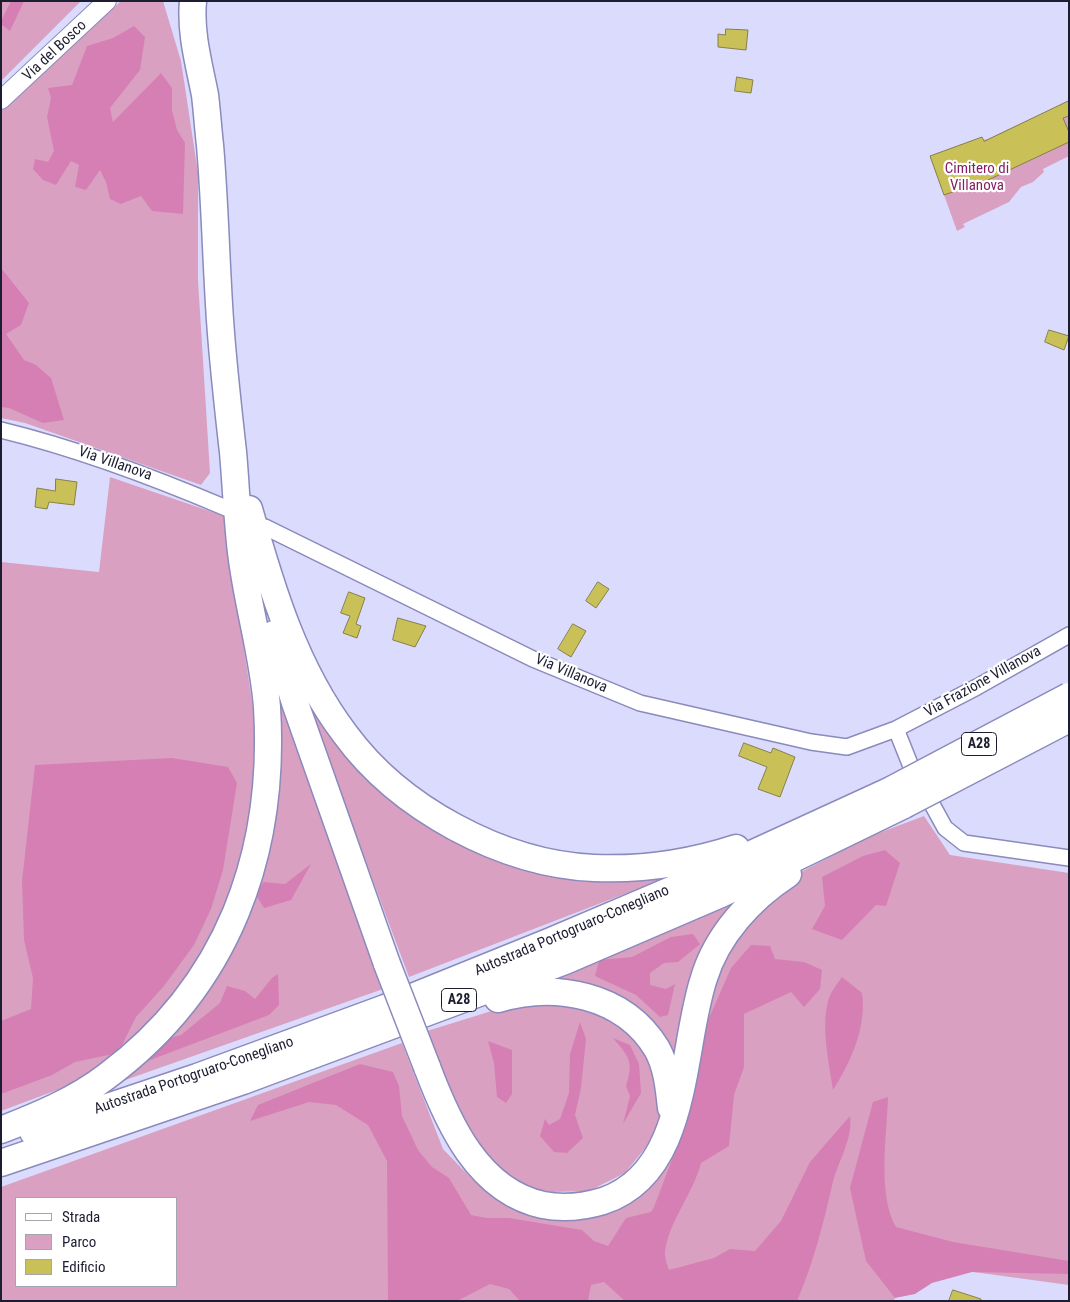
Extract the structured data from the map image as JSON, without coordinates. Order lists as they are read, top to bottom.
{
  "streets": {
    "highway": ["A28", "Autostrada Portogruaro-Conegliano"],
    "street": ["Via del Bosco", "Via Villanova", "Via Frazione Villanova"]
  },
  "crossings": [
    ["Via Villanova", "Via Frazione Villanova"]
  ],
  "parks": ["Cimitero di Villanova"],
  "legend": ["Strada", "Parco", "Edificio"]
}
